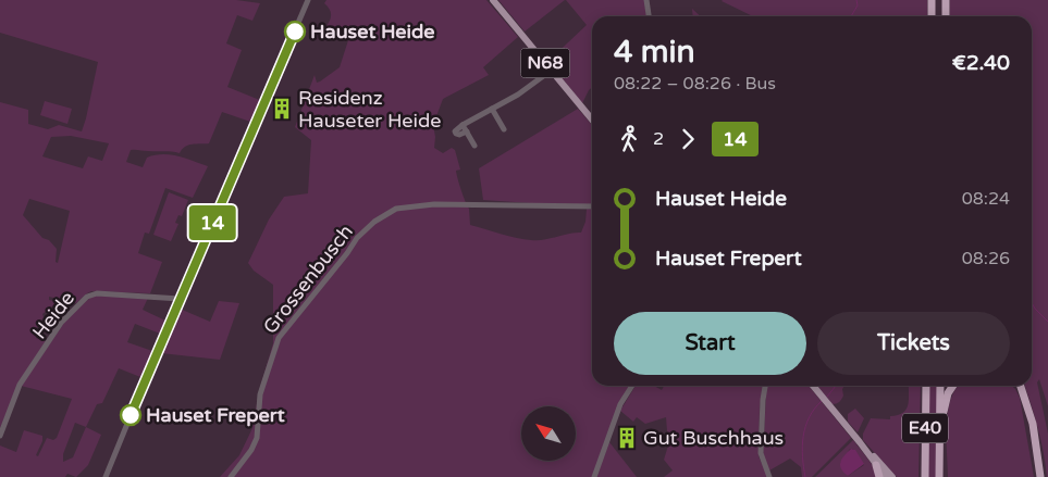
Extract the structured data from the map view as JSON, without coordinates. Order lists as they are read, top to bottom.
{
  "streets": {
    "highway": ["E40"],
    "main road": ["N68"],
    "street": ["Grossenbusch", "Heide"]
  },
  "places": {
    "other": ["Hauset Heide", "Hauset Frepert"],
    "building": ["Residenz Hauseter Heide", "Gut Buschhaus"]
  },
  "lines": ["bus line 14"],
  "north": "top left",
  "page": {
    "on_map": "14",
    "heading": ["4 min", "08:22 – 08:26 · Bus", "€2.40"],
    "legs": ["2", "14"],
    "list": [
      {
        "name": "Hauset Heide",
        "value": "08:24"
      },
      {
        "name": "Hauset Frepert",
        "value": "08:26"
      }
    ],
    "buttons": ["Start", "Tickets"]
  }
}
